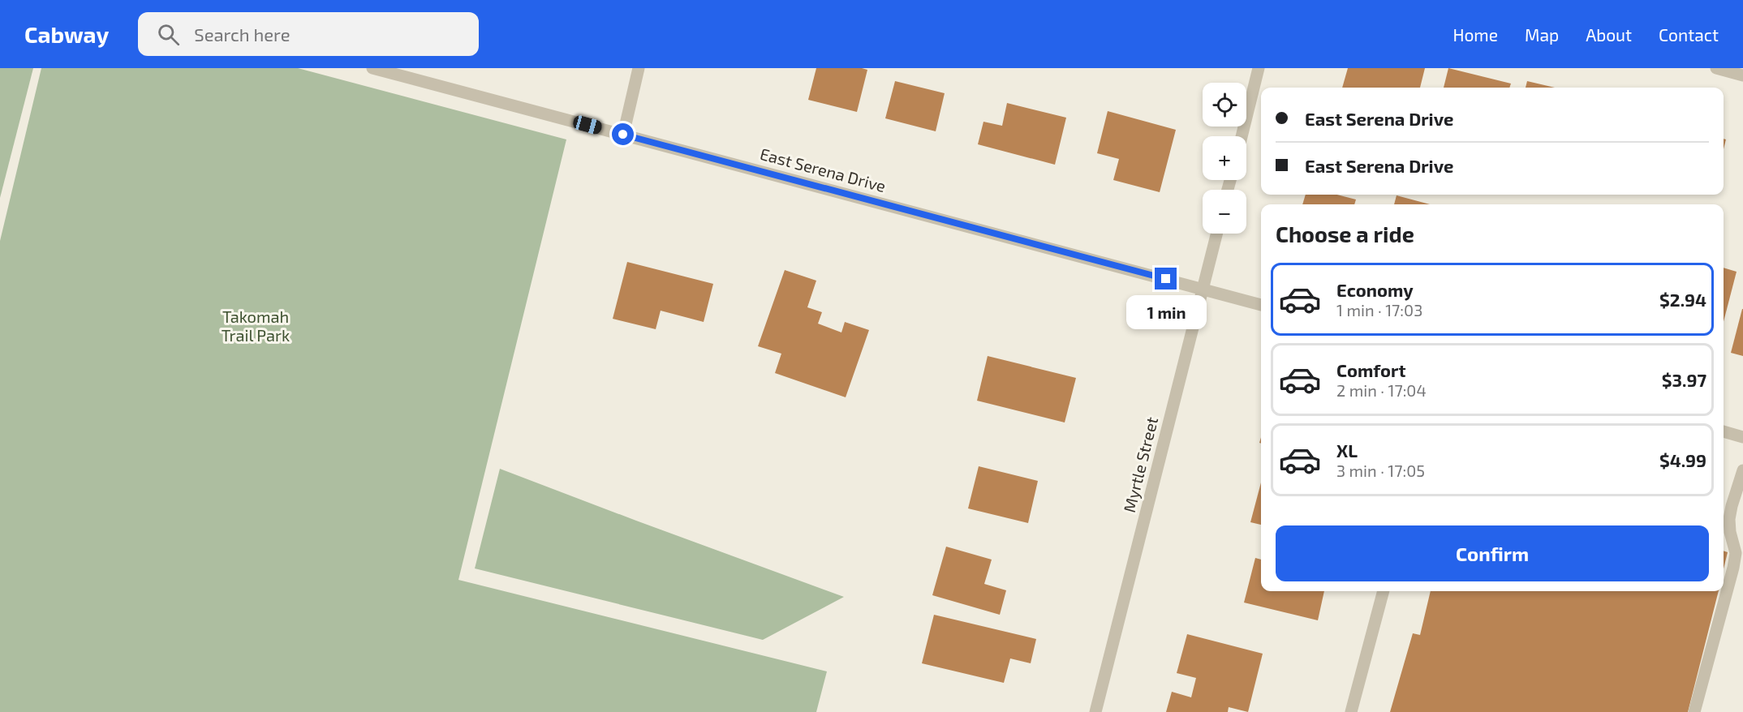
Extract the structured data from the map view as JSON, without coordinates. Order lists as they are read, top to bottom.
{
  "streets": {
    "street": ["East Serena Drive", "Myrtle Street"]
  },
  "crossings": [
    ["East Serena Drive", "Myrtle Street"]
  ],
  "parks": ["Takomah Trail Park"],
  "page": {
    "header": "Cabway",
    "search": "Search here",
    "nav": [
      "Home",
      "Map",
      "About",
      "Contact"
    ],
    "map_buttons": ["+", "−"],
    "banner": ["East Serena Drive", "East Serena Drive"],
    "heading": "Choose a ride",
    "list": [
      {
        "name": "Economy",
        "note": "1 min · 17:03",
        "value": "$2.94"
      },
      {
        "name": "Comfort",
        "note": "2 min · 17:04",
        "value": "$3.97"
      },
      {
        "name": "XL",
        "note": "3 min · 17:05",
        "value": "$4.99"
      }
    ],
    "bubble": "1 min",
    "buttons": "Confirm"
  }
}
